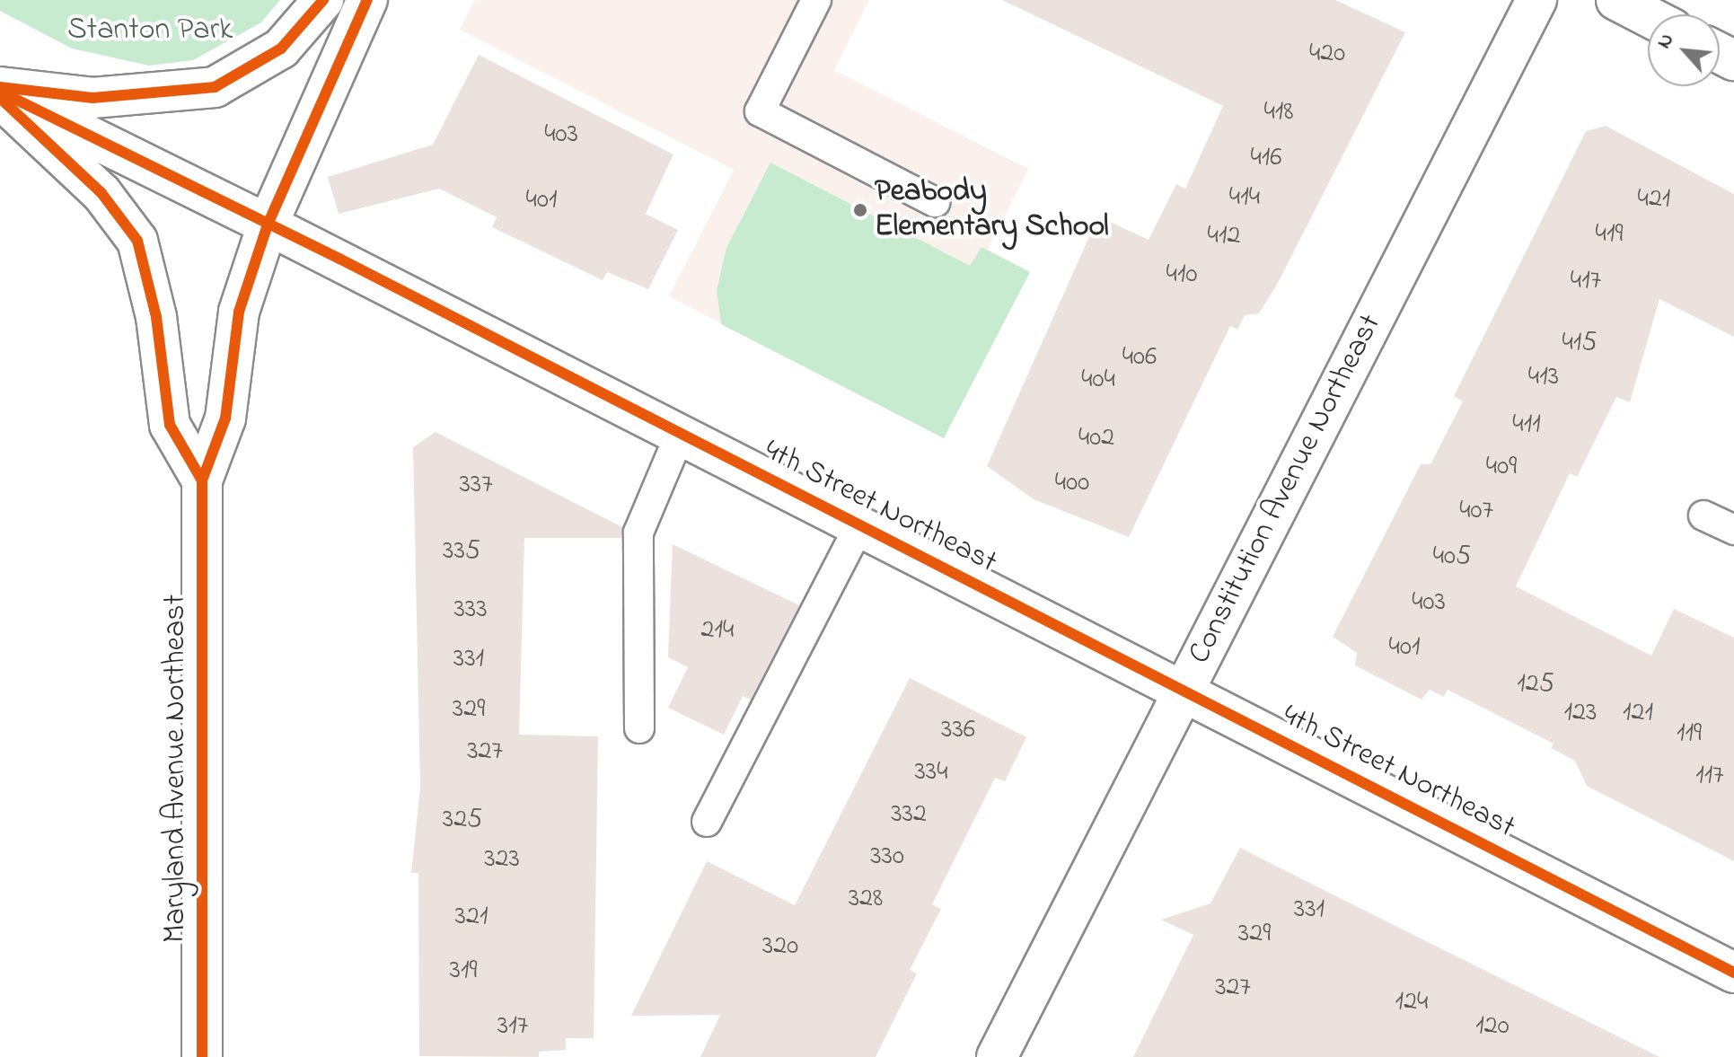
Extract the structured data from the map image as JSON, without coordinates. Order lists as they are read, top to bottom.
{
  "streets": {
    "main road": ["Constitution Avenue Northeast", "4th Street Northeast", "Maryland Avenue Northeast"]
  },
  "crossings": [
    ["Constitution Avenue Northeast", "4th Street Northeast"],
    ["4th Street Northeast", "Maryland Avenue Northeast"]
  ],
  "parks": ["Stanton Park"],
  "places": ["Peabody Elementary School"],
  "house_numbers": [
    "420",
    "418",
    "403",
    "416",
    "414",
    "421",
    "401",
    "419",
    "412",
    "410",
    "417",
    "415",
    "406",
    "413",
    "404",
    "411",
    "402",
    "409",
    "400",
    "337",
    "407",
    "335",
    "405",
    "403",
    "333",
    "214",
    "401",
    "331",
    "125",
    "329",
    "123",
    "121",
    "336",
    "119",
    "327",
    "334",
    "117",
    "332",
    "325",
    "330",
    "323",
    "328",
    "331",
    "321",
    "329",
    "320",
    "319",
    "327",
    "124",
    "317",
    "120"
  ],
  "north": "top left"
}
